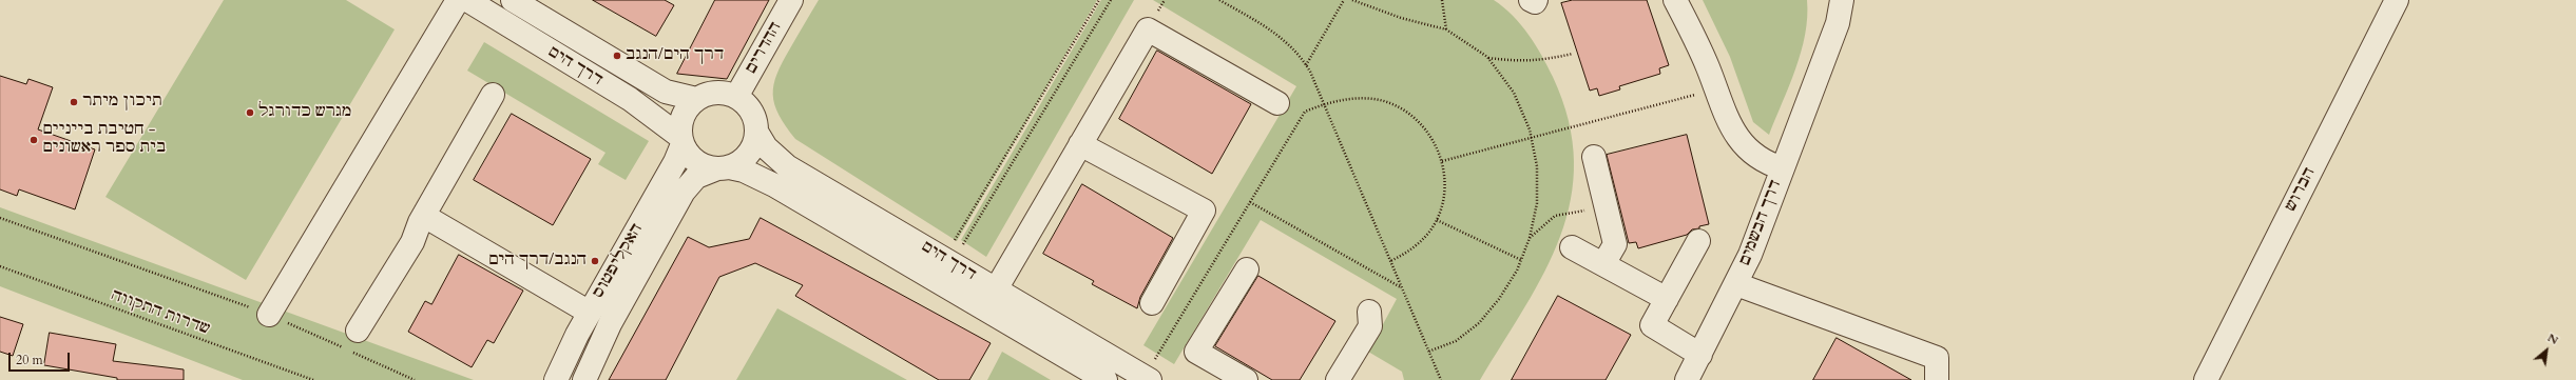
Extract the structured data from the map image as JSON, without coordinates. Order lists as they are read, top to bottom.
{
  "streets": {
    "street": [
      "ההדרים",
      "דרך הים",
      "הברוש",
      "דרך הבשמים",
      "האקליפטוס"
    ],
    "path": ["שדרות התקווה"]
  },
  "crossings": [
    ["ההדרים", "דרך הים"],
    ["ההדרים", "האקליפטוס"],
    ["דרך הים", "האקליפטוס"]
  ],
  "places": [
    "דרך הים/הנגב",
    "תיכון מיתר",
    "מגרש כדורגל",
    "חטיבת בייניים - בית ספר ראשונים",
    "הנגב/דרך הים"
  ],
  "scale_bar": "20 m",
  "north": "top right"
}
